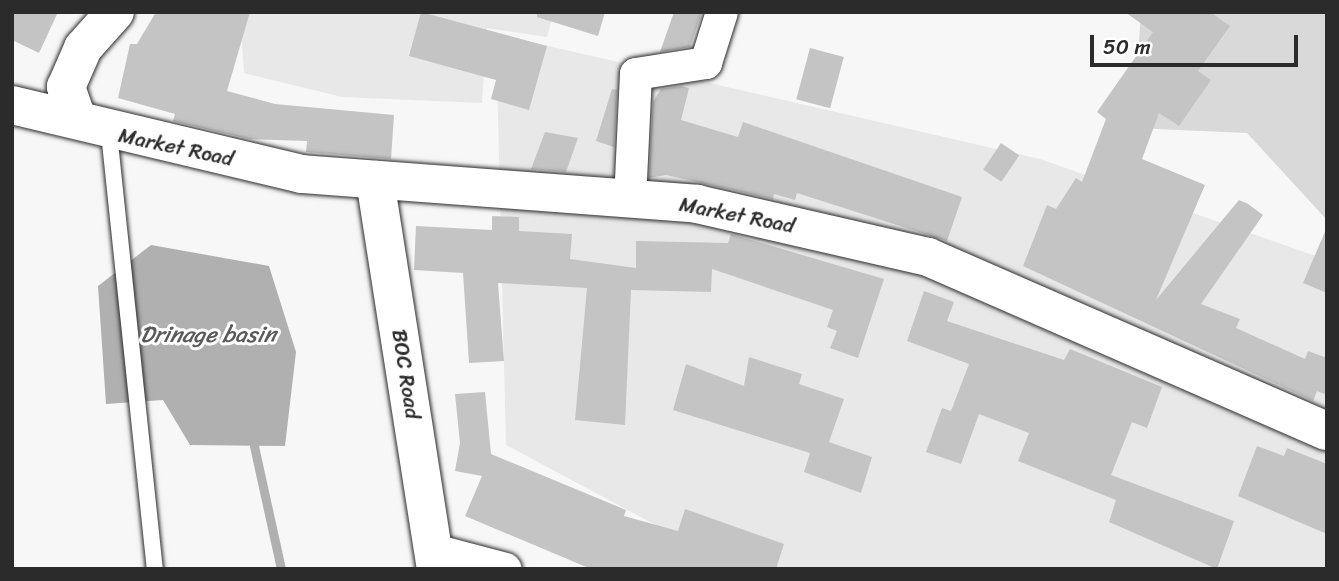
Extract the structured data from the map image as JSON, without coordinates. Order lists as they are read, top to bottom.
{
  "streets": {
    "main road": ["Market Road", "BOC Road"]
  },
  "crossings": [
    ["Market Road", "BOC Road"]
  ],
  "water": ["Drinage basin"],
  "scale_bar": "50 m"
}
